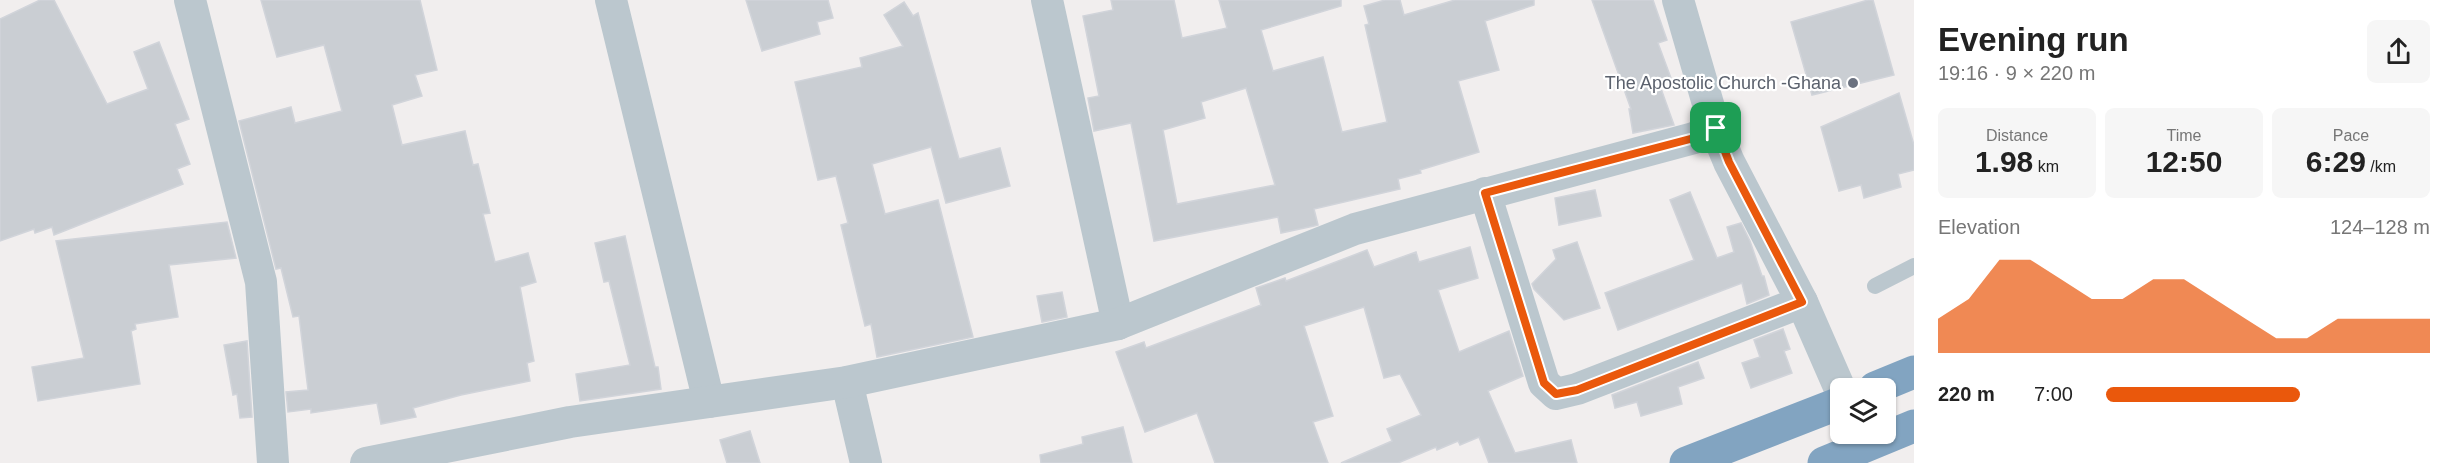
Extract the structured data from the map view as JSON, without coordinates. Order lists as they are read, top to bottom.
{
  "places": ["The Apostolic Church -Ghana"],
  "page": {
    "heading": ["Evening run", "19:16 · 9 × 220 m"],
    "stats": [
      ["Distance", "1.98 km"],
      ["Time", "12:50"],
      ["Pace", "6:29 /km"]
    ],
    "chart": ["Elevation", "124–128 m"],
    "list": [
      {
        "name": "220 m",
        "note": "7:00"
      }
    ]
  }
}
